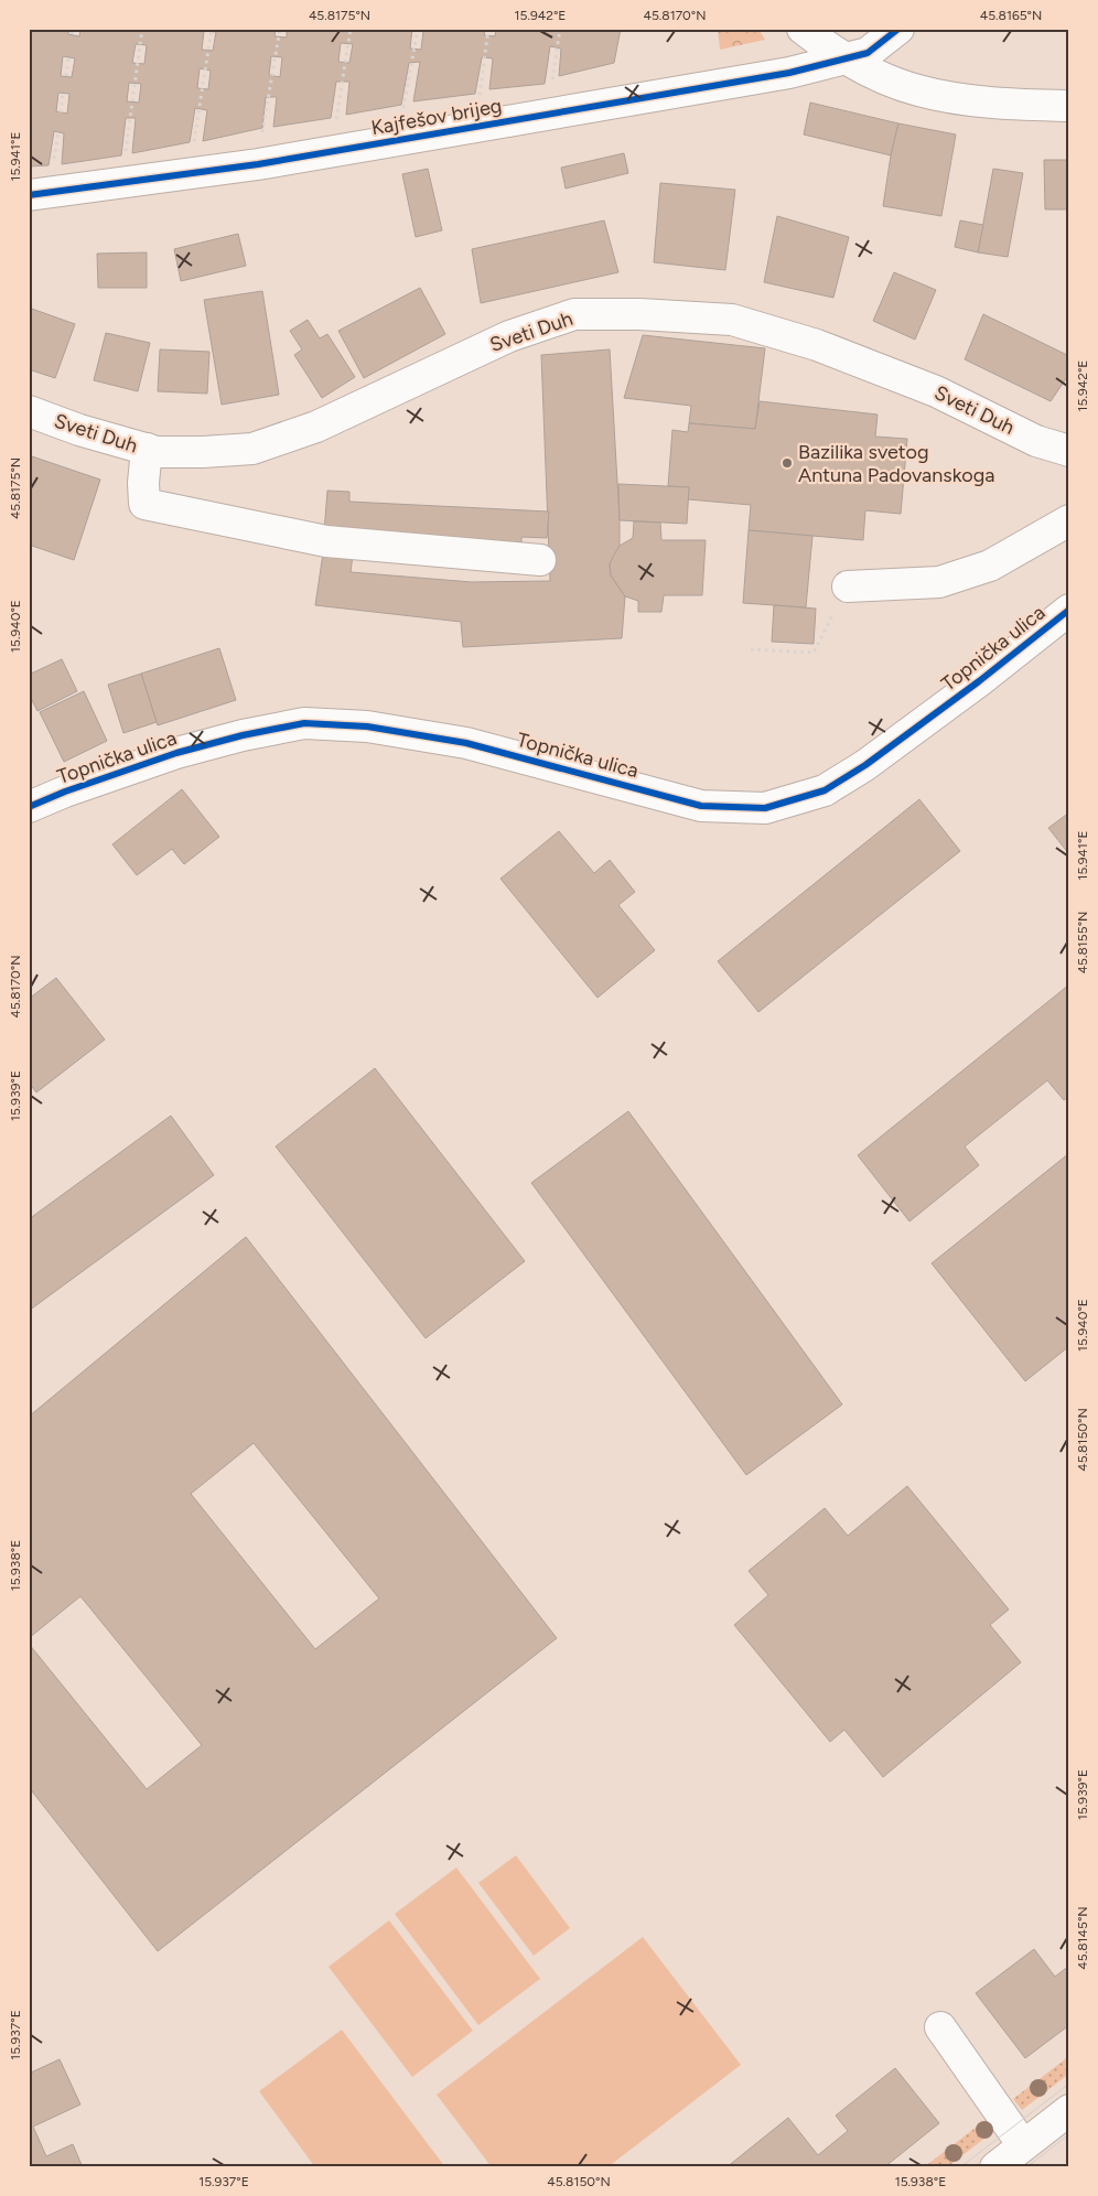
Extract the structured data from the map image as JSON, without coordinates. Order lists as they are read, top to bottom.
{
  "streets": {
    "street": ["Kajfešov brijeg", "Sveti Duh", "Topnička ulica"]
  },
  "places": ["Bazilika svetog Antuna Padovanskoga"],
  "coordinates": [
    "45.8175°N",
    "15.942°E",
    "45.8170°N",
    "45.8165°N",
    "15.941°E",
    "15.940°E",
    "45.8155°N",
    "15.939°E",
    "45.8150°N",
    "15.938°E",
    "45.8145°N",
    "15.937°E"
  ]
}
